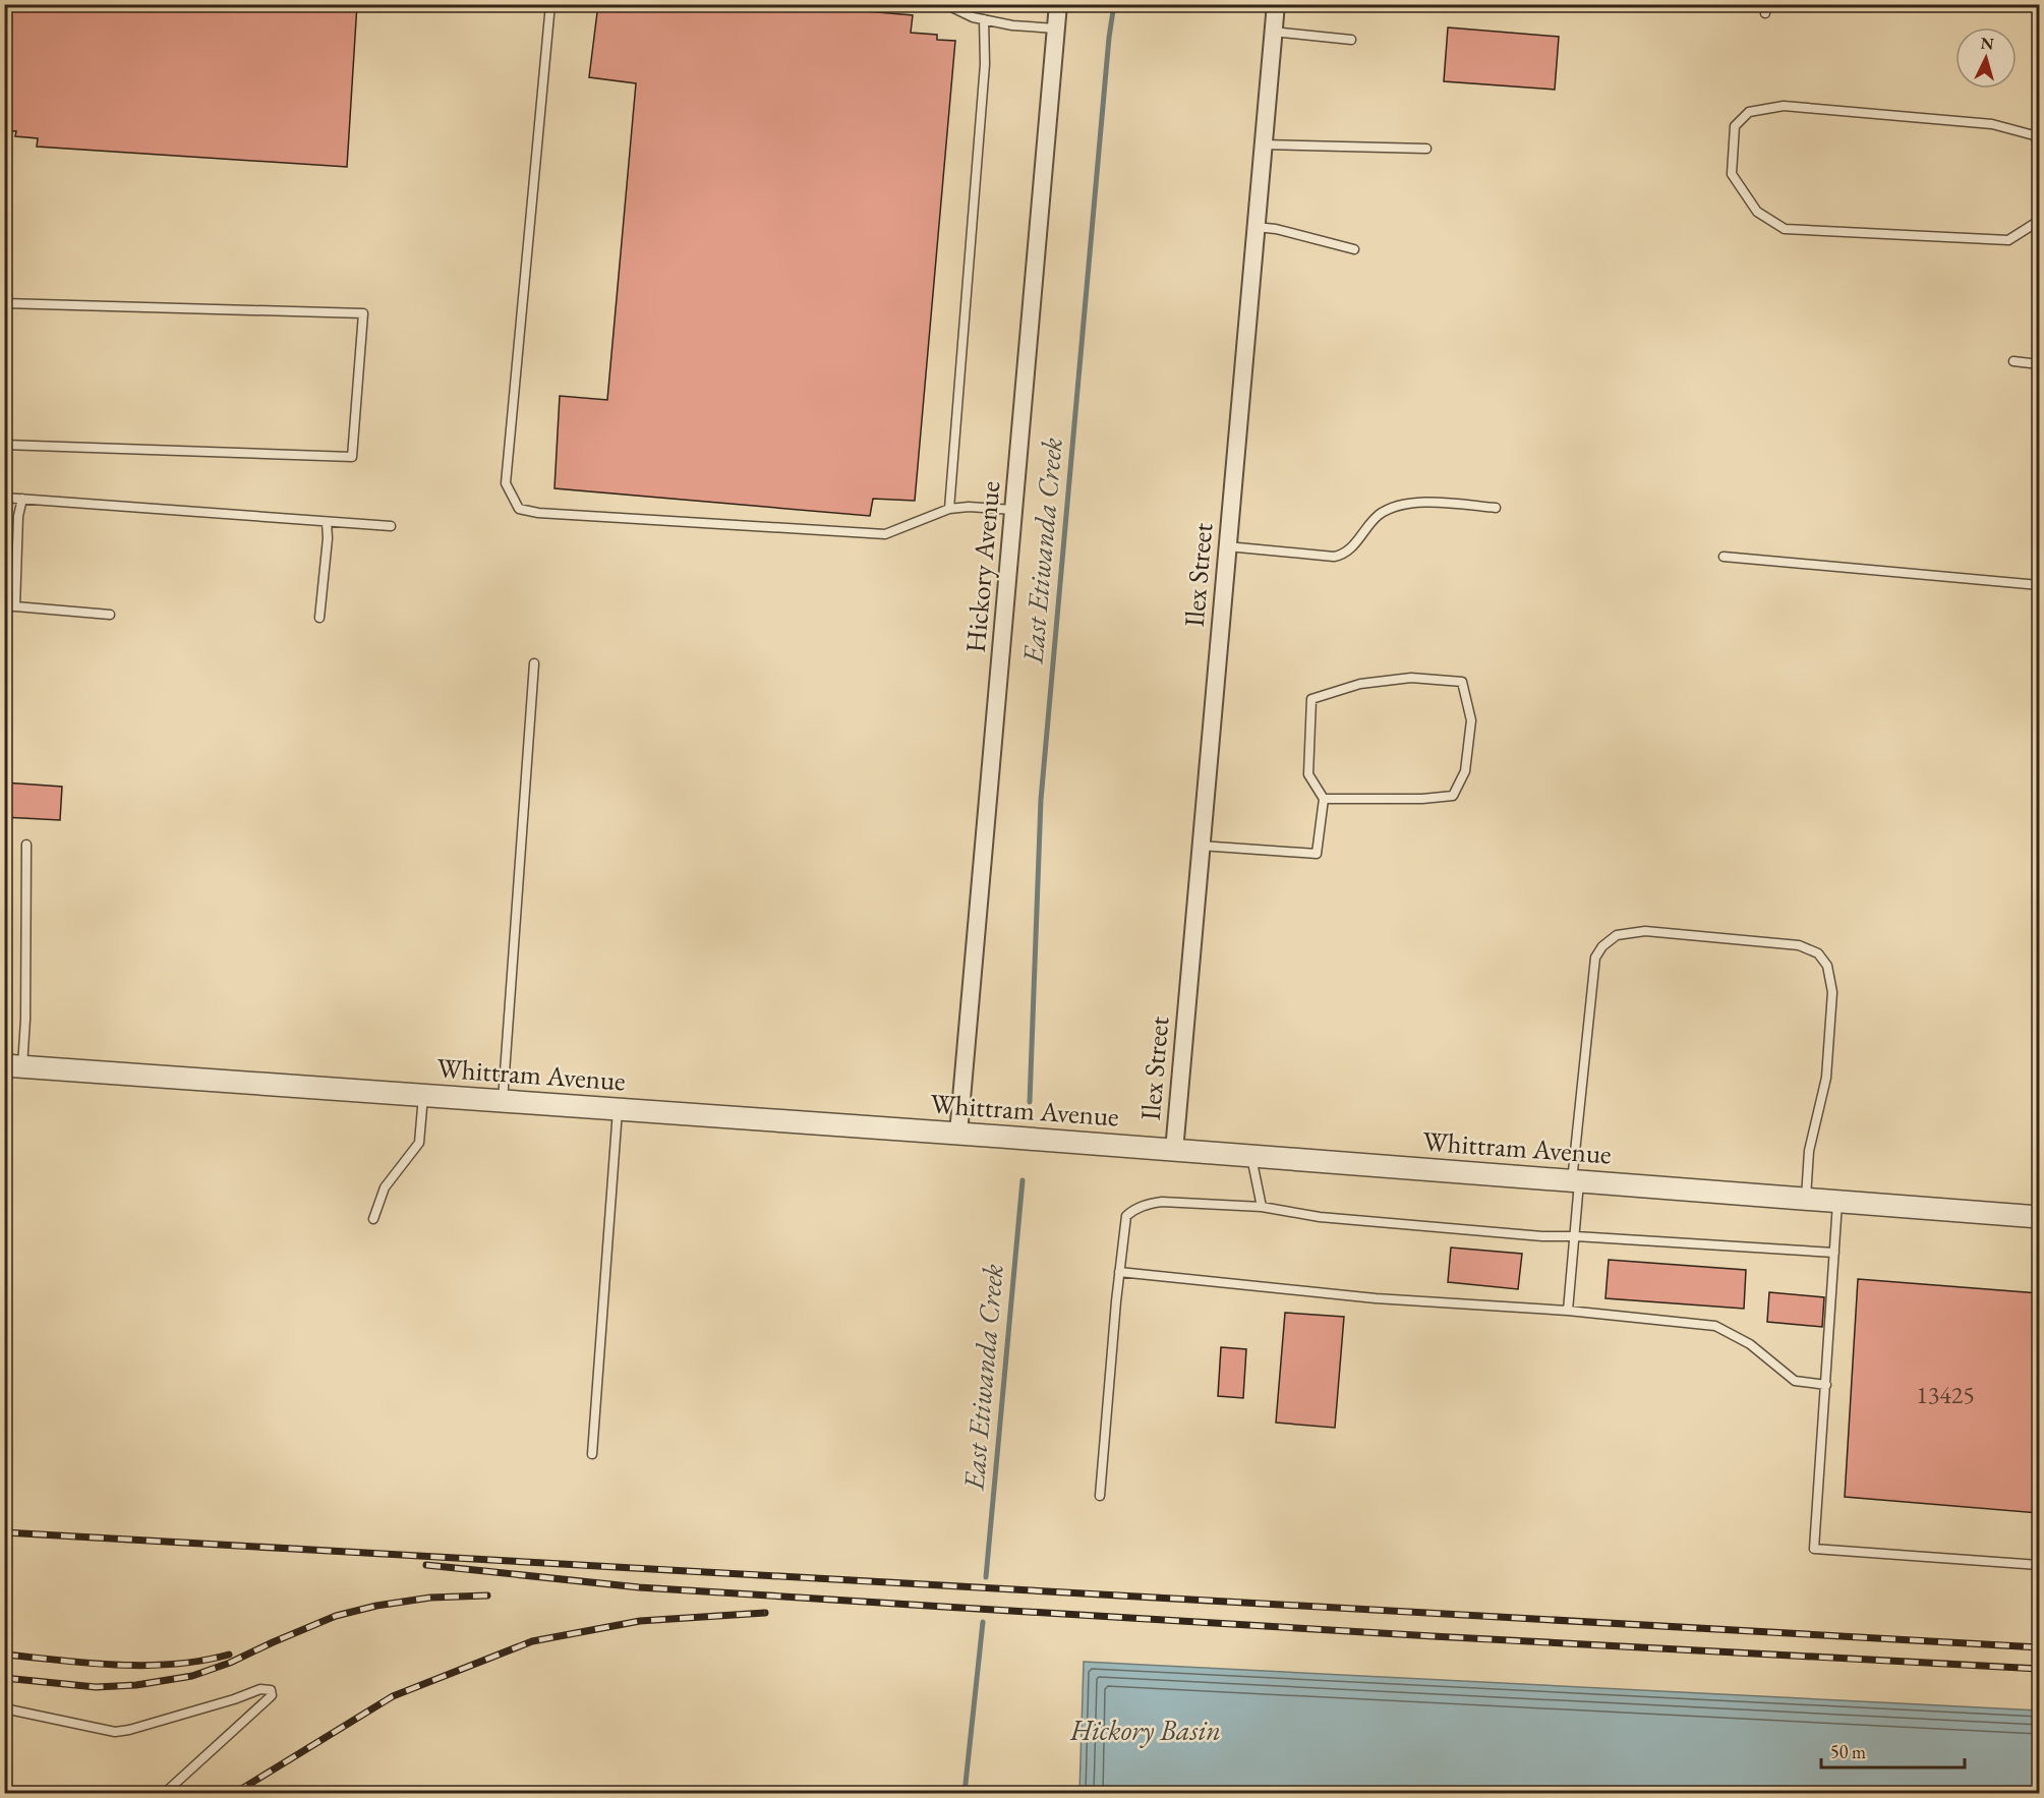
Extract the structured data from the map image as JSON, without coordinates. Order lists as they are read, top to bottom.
{
  "streets": {
    "street": ["Hickory Avenue", "Ilex Street", "Whittram Avenue"]
  },
  "crossings": [
    ["Hickory Avenue", "Whittram Avenue"],
    ["Ilex Street", "Whittram Avenue"]
  ],
  "water": ["East Etiwanda Creek", "Hickory Basin"],
  "house_numbers": ["13425"],
  "scale_bar": "50 m",
  "north": "top"
}
